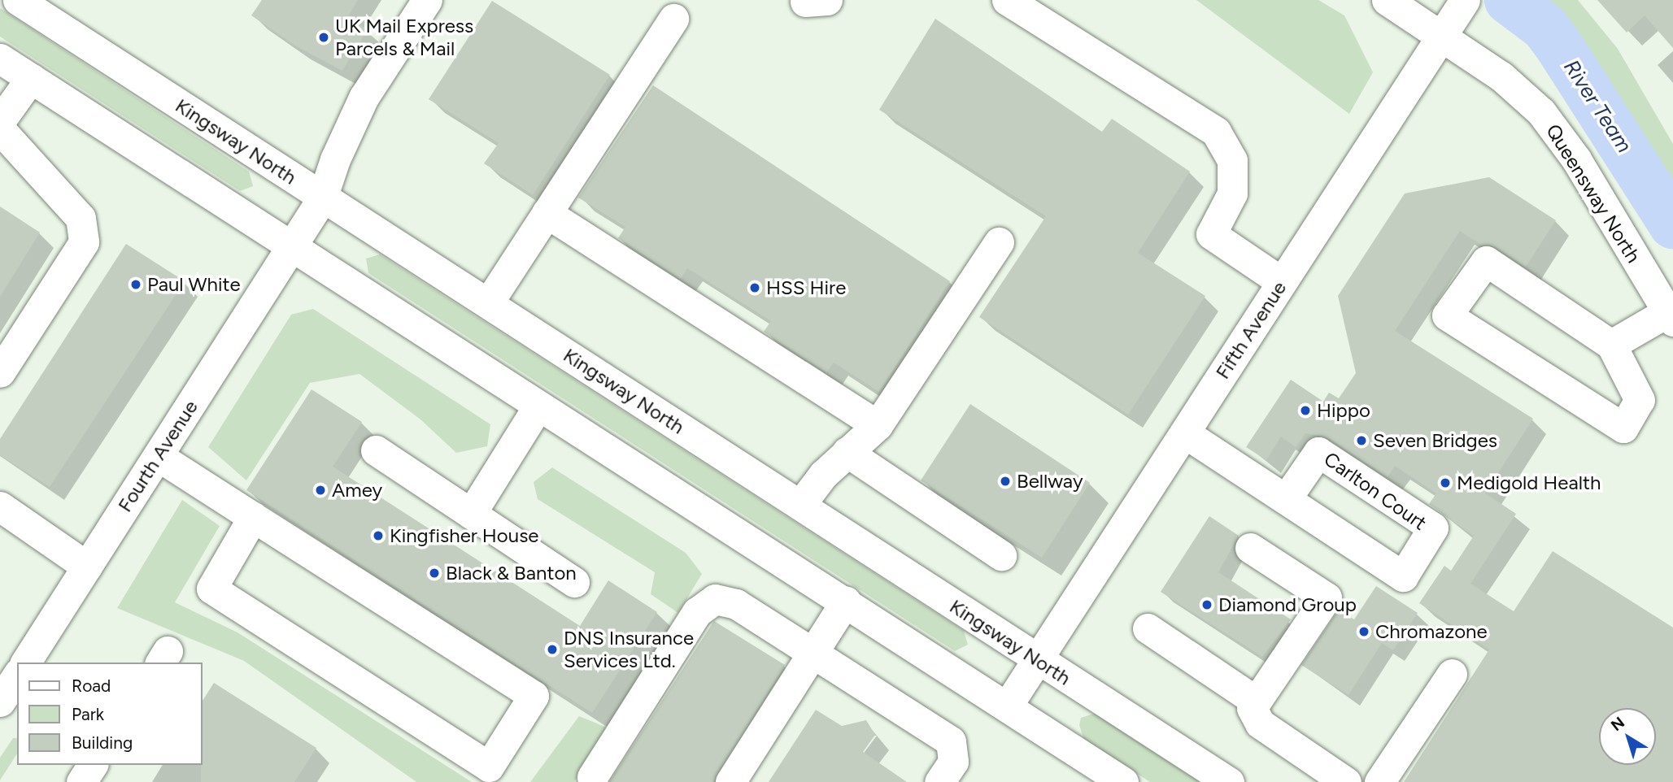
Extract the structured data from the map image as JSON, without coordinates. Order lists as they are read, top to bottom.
{
  "streets": {
    "street": [
      "Kingsway North",
      "Queensway North",
      "Fifth Avenue",
      "Fourth Avenue",
      "Carlton Court"
    ]
  },
  "crossings": [
    ["Kingsway North", "Fifth Avenue"],
    ["Kingsway North", "Fourth Avenue"],
    ["Queensway North", "Fifth Avenue"],
    ["Fifth Avenue", "Carlton Court"]
  ],
  "water": ["River Team"],
  "places": [
    "UK Mail Express Parcels & Mail",
    "Paul White",
    "HSS Hire",
    "Hippo",
    "Seven Bridges",
    "Bellway",
    "Medigold Health",
    "Amey",
    "Kingfisher House",
    "Black & Banton",
    "Diamond Group",
    "Chromazone",
    "DNS Insurance Services Ltd."
  ],
  "legend": ["Road", "Park", "Building"],
  "north": "top left"
}
